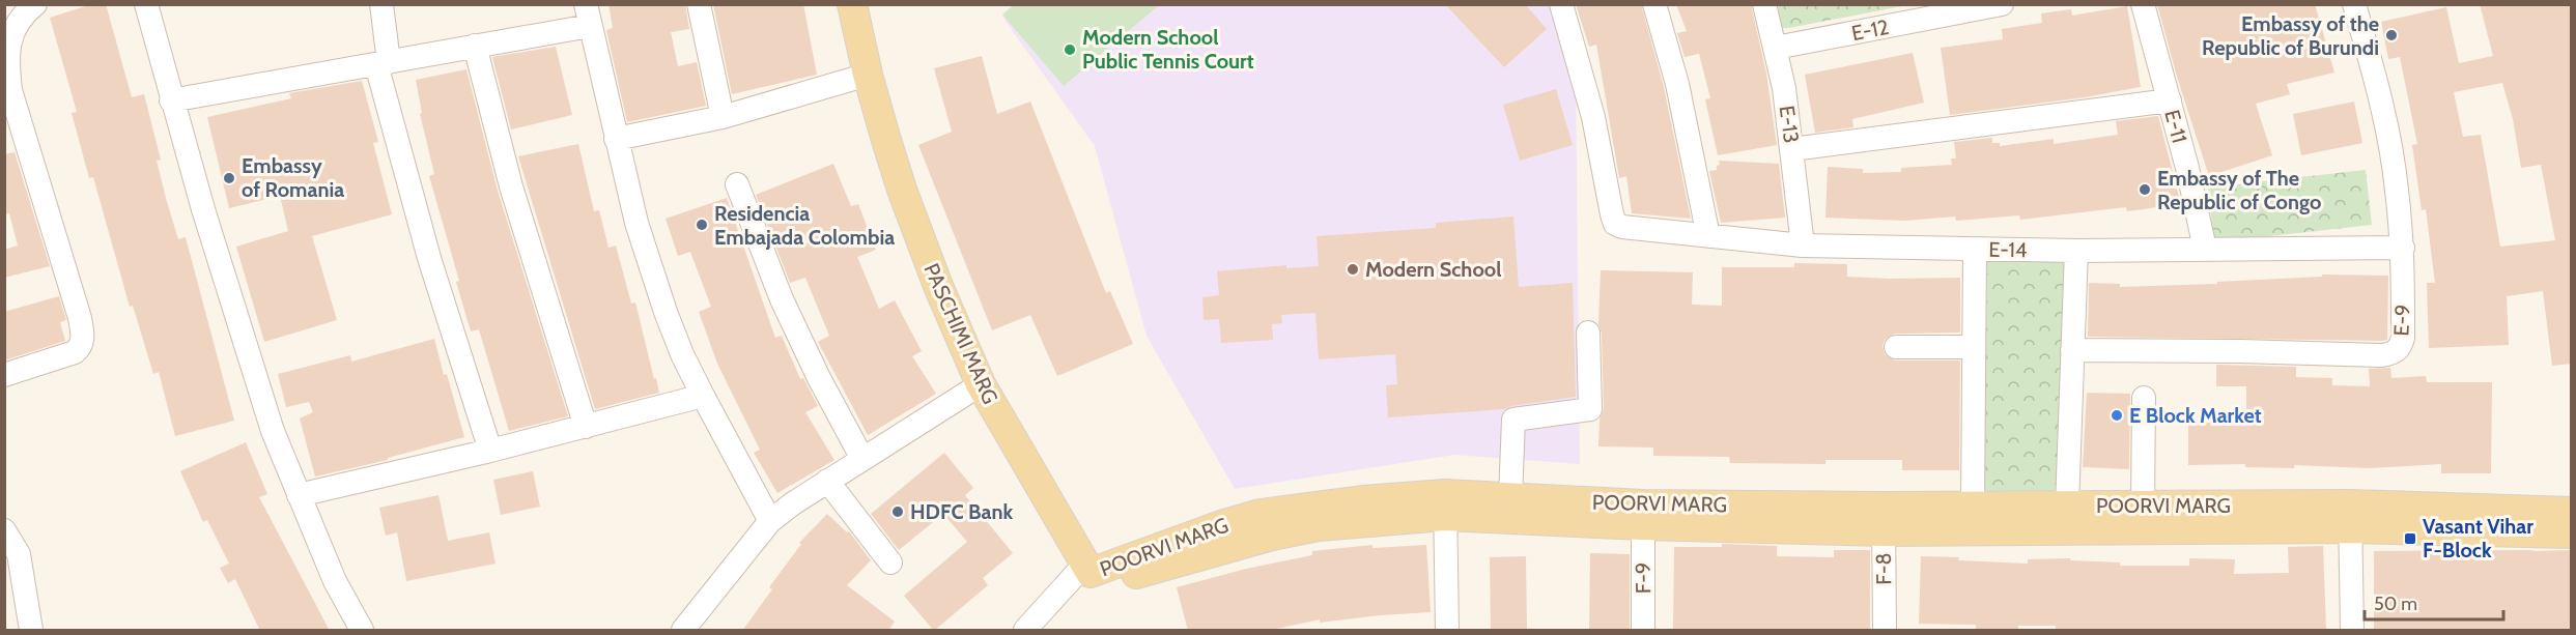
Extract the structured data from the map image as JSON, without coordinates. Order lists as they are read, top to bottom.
{
  "streets": {
    "main road": ["PASCHIMI MARG", "POORVI MARG"],
    "street": [
      "E-12",
      "E-13",
      "E-11",
      "E-14",
      "E-9",
      "F-8",
      "F-9"
    ]
  },
  "crossings": [
    ["E-12", "E-13"],
    ["E-13", "E-14"],
    ["E-11", "E-14"],
    ["E-14", "E-9"],
    ["PASCHIMI MARG", "POORVI MARG"],
    ["POORVI MARG", "F-8"],
    ["POORVI MARG", "F-9"]
  ],
  "places": {
    "other": [
      "Embassy of the Republic of Burundi",
      "Modern School Public Tennis Court",
      "Embassy of Romania",
      "Embassy of The Republic of Congo",
      "Residencia Embajada Colombia",
      "Modern School",
      "E Block Market",
      "HDFC Bank"
    ],
    "transit": ["Vasant Vihar F-Block"]
  },
  "scale_bar": "50 m"
}
